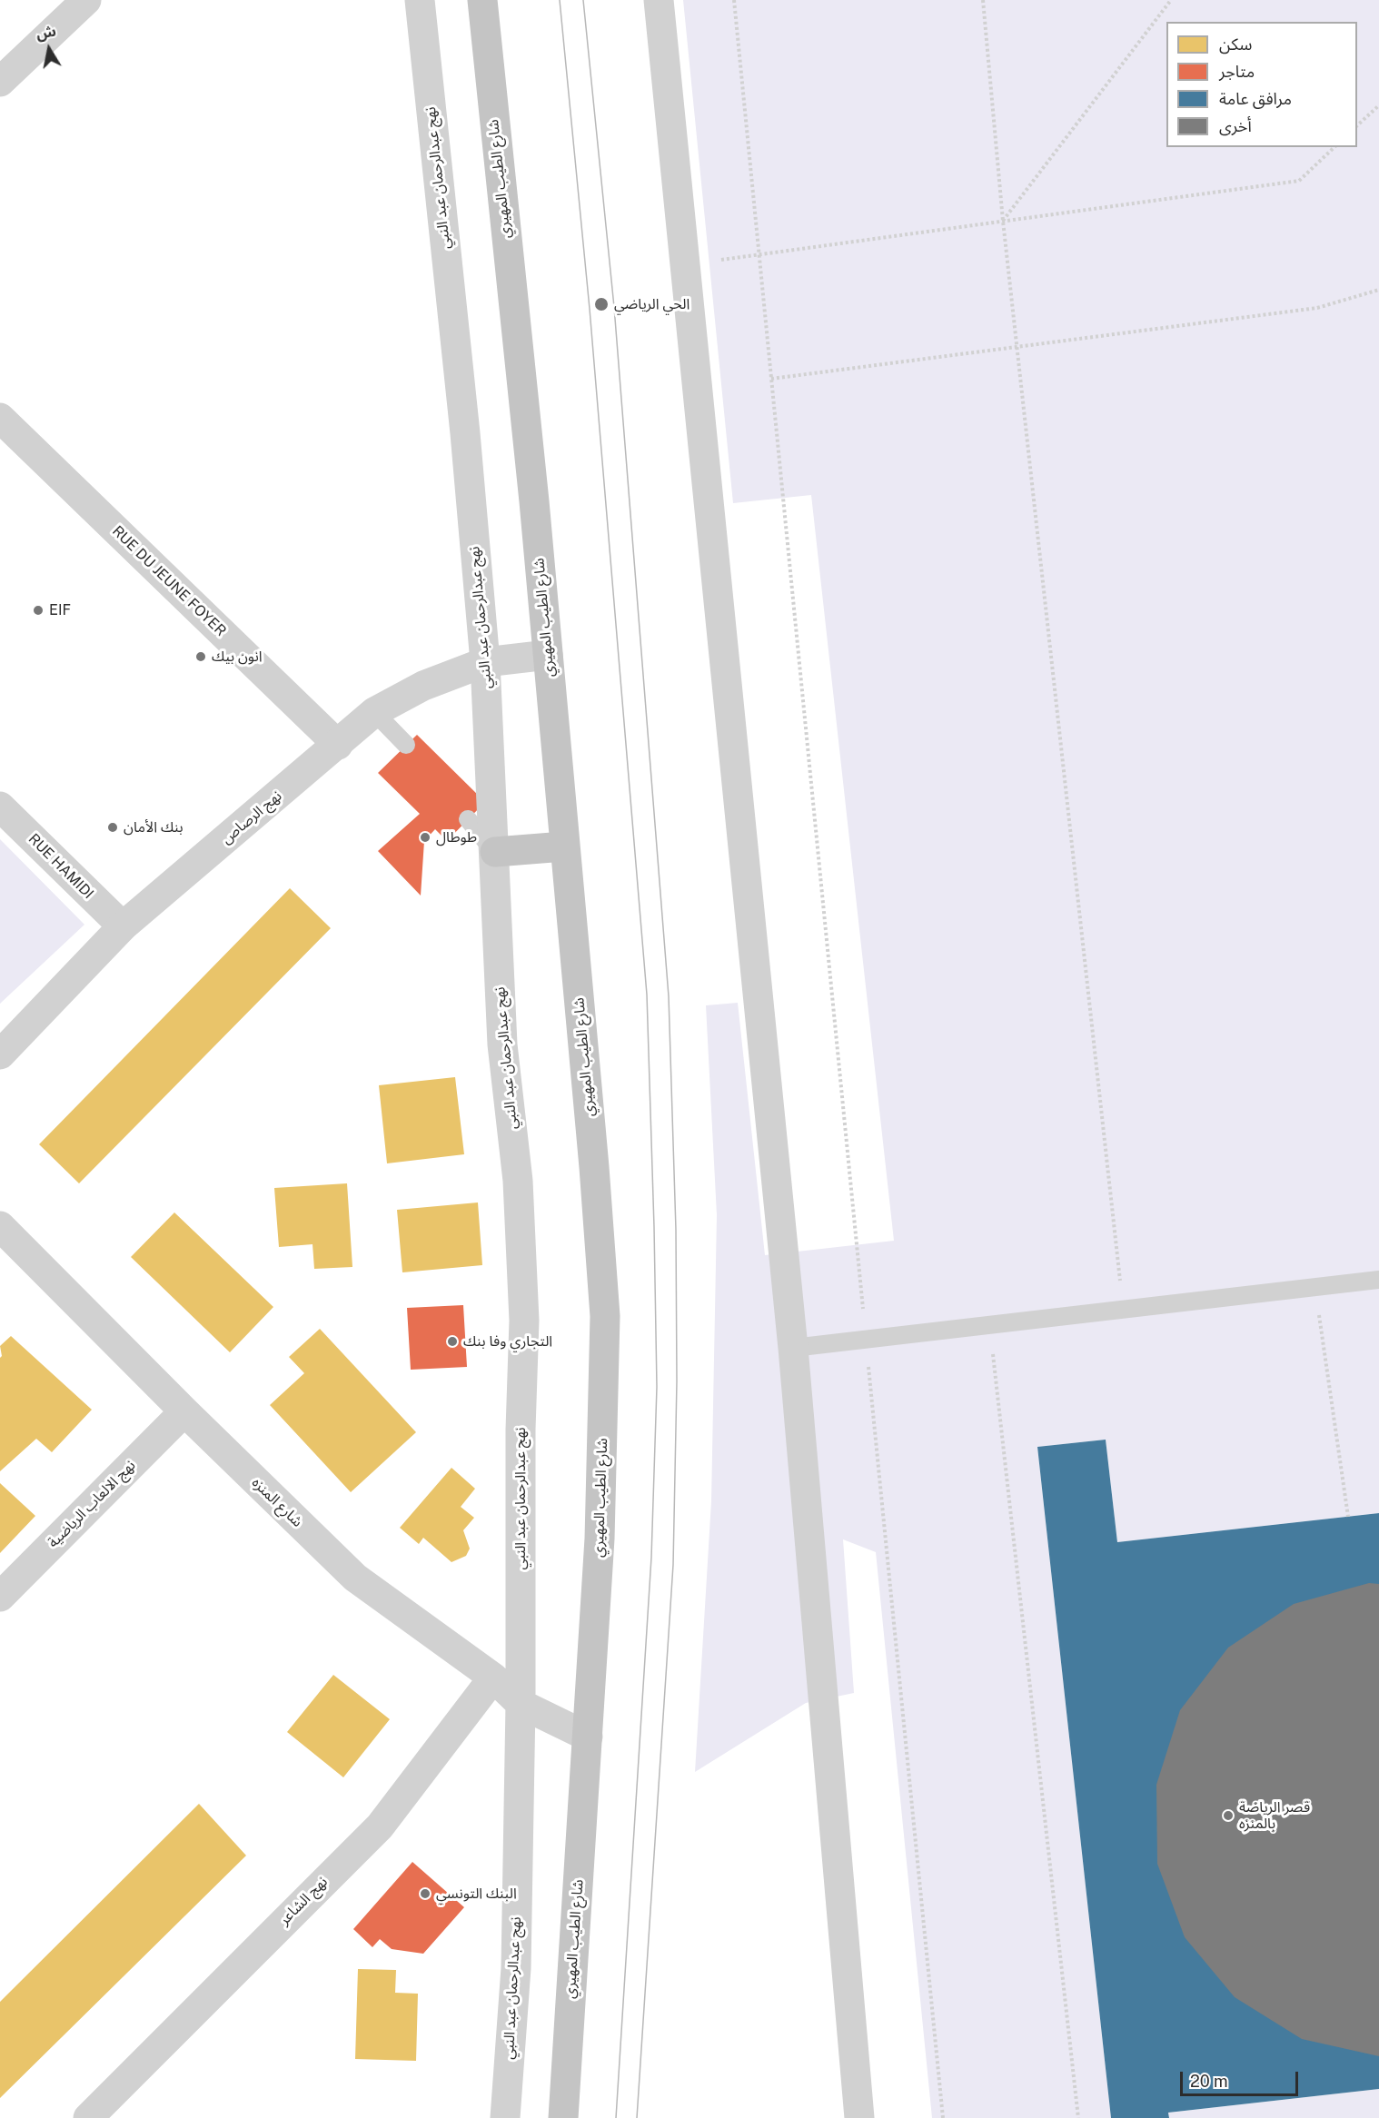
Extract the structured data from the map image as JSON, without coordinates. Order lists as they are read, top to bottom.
{
  "streets": {
    "main road": ["شارع الطيب المهيري"],
    "street": [
      "نهج عبدالرحمان عبد النبي",
      "RUE DU JEUNE FOYER",
      "نهج الرصاص",
      "RUE HAMIDI",
      "شارع المنزه",
      "نهج الالعاب الرياضية",
      "نهج الشاعر"
    ]
  },
  "crossings": [
    ["نهج عبدالرحمان عبد النبي", "نهج الرصاص"],
    ["نهج عبدالرحمان عبد النبي", "شارع المنزه"],
    ["شارع الطيب المهيري", "نهج الرصاص"],
    ["شارع الطيب المهيري", "شارع المنزه"],
    ["RUE DU JEUNE FOYER", "نهج الرصاص"],
    ["نهج الرصاص", "RUE HAMIDI"],
    ["شارع المنزه", "نهج الالعاب الرياضية"],
    ["شارع المنزه", "نهج الشاعر"]
  ],
  "places": [
    "الحي الرياضي",
    "EIF",
    "انون بيك",
    "بنك الأمان",
    "طوطال",
    "التجاري وفا بنك",
    "قصر الرياضة بالمنزه",
    "البنك التونسي"
  ],
  "legend": [
    "سكن",
    "متاجر",
    "مرافق عامة",
    "أخرى"
  ],
  "scale_bar": "20 m",
  "north": "top"
}
